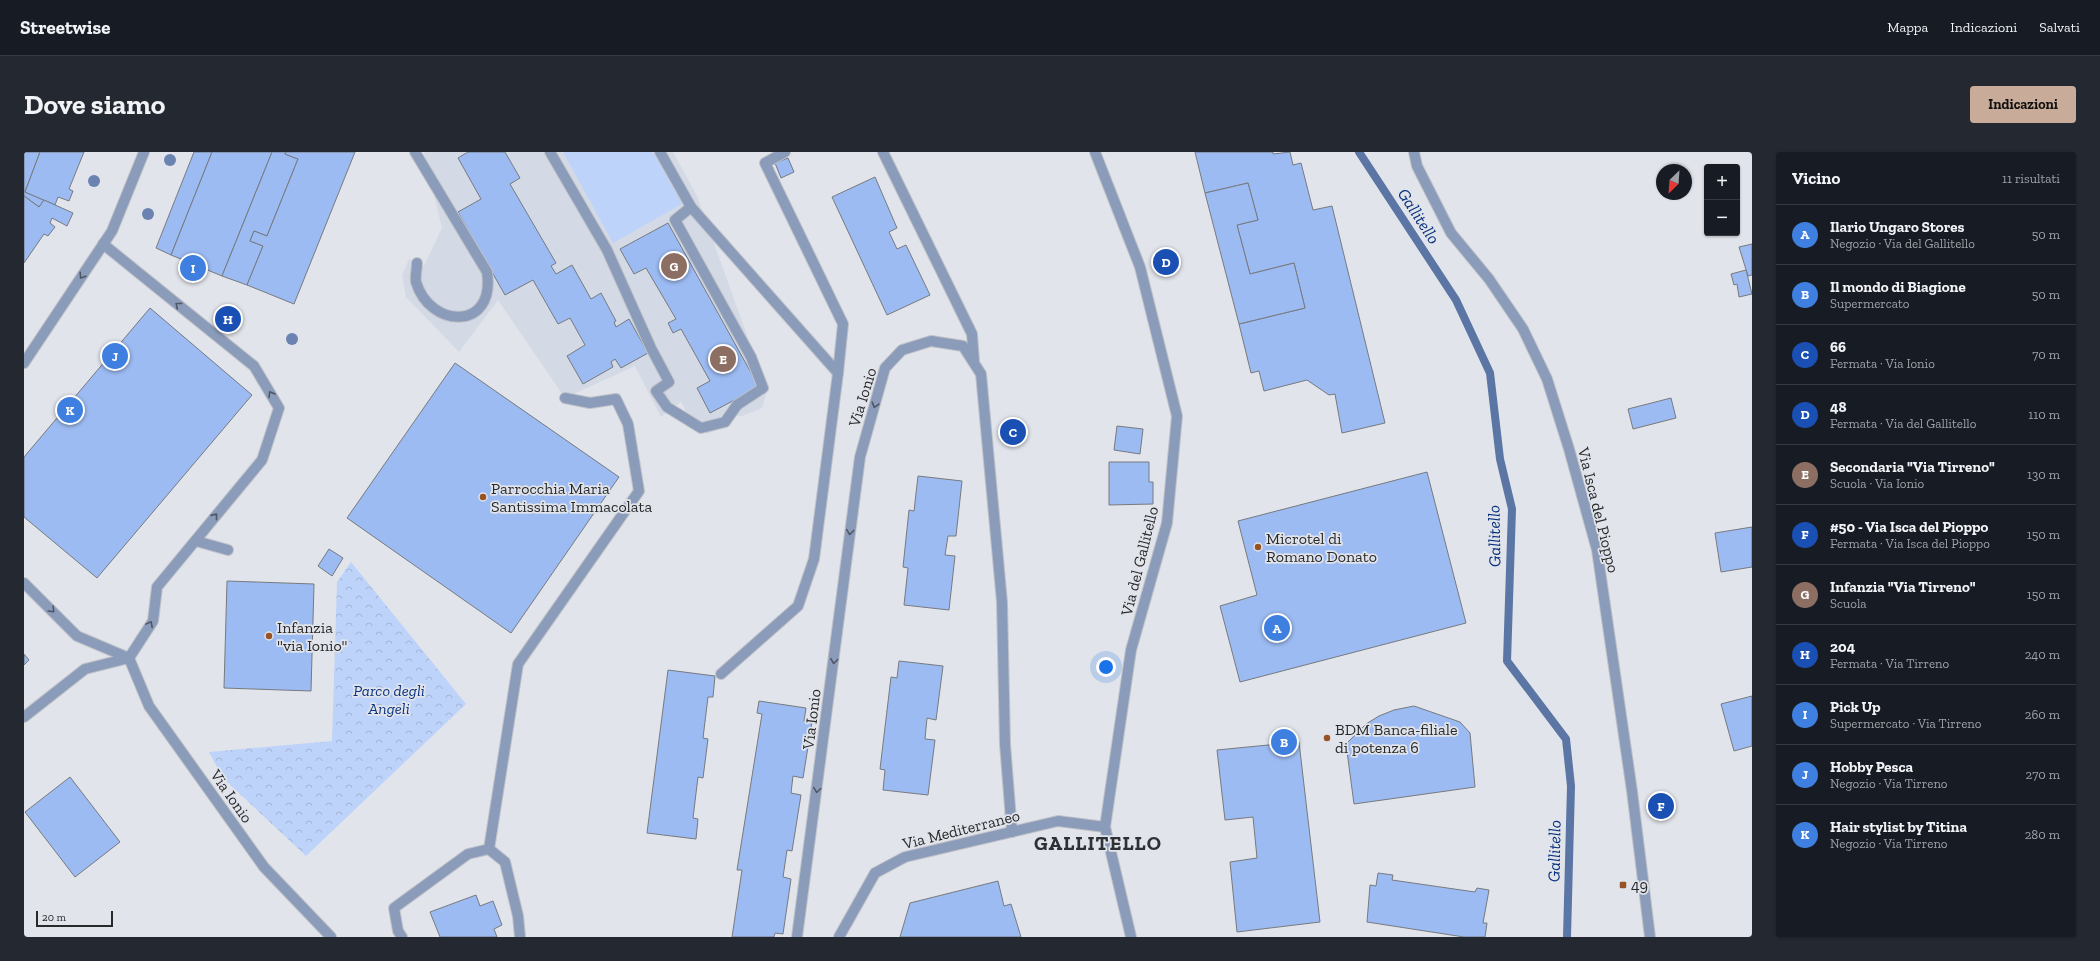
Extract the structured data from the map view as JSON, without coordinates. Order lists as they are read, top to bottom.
{
  "streets": {
    "street": [
      "Via Ionio",
      "Via Isca del Pioppo",
      "Via del Gallitello",
      "Via Mediterraneo"
    ]
  },
  "crossings": [
    ["Via Ionio", "Via Mediterraneo"],
    ["Via del Gallitello", "Via Mediterraneo"]
  ],
  "districts": ["GALLITELLO"],
  "water": ["Gallitello"],
  "parks": ["Parco degli Angeli"],
  "places": {
    "other": [
      "Parrocchia Maria Santissima Immacolata",
      "Microtel di Romano Donato",
      "Infanzia \"via Ionio\"",
      "BDM Banca-filiale di potenza 6"
    ],
    "transit": ["49"]
  },
  "scale_bar": "20 m",
  "north": "bottom left",
  "page": {
    "header": "Streetwise",
    "nav": ["Mappa", "Indicazioni", "Salvati"],
    "buttons": "Indicazioni",
    "title": "Dove siamo",
    "heading": ["Vicino", "11 risultati"],
    "map_buttons": ["+", "−"],
    "list": [
      {
        "mark": "A",
        "name": "Ilario Ungaro Stores",
        "note": "Negozio · Via del Gallitello",
        "value": "50 m"
      },
      {
        "mark": "B",
        "name": "Il mondo di Biagione",
        "note": "Supermercato",
        "value": "50 m"
      },
      {
        "mark": "C",
        "name": "66",
        "note": "Fermata · Via Ionio",
        "value": "70 m"
      },
      {
        "mark": "D",
        "name": "48",
        "note": "Fermata · Via del Gallitello",
        "value": "110 m"
      },
      {
        "mark": "E",
        "name": "Secondaria \"Via Tirreno\"",
        "note": "Scuola · Via Ionio",
        "value": "130 m"
      },
      {
        "mark": "F",
        "name": "#50 - Via Isca del Pioppo",
        "note": "Fermata · Via Isca del Pioppo",
        "value": "150 m"
      },
      {
        "mark": "G",
        "name": "Infanzia \"Via Tirreno\"",
        "note": "Scuola",
        "value": "150 m"
      },
      {
        "mark": "H",
        "name": "204",
        "note": "Fermata · Via Tirreno",
        "value": "240 m"
      },
      {
        "mark": "I",
        "name": "Pick Up",
        "note": "Supermercato · Via Tirreno",
        "value": "260 m"
      },
      {
        "mark": "J",
        "name": "Hobby Pesca",
        "note": "Negozio · Via Tirreno",
        "value": "270 m"
      },
      {
        "mark": "K",
        "name": "Hair stylist by Titina",
        "note": "Negozio · Via Tirreno",
        "value": "280 m"
      }
    ],
    "pins": [
      "D",
      "G",
      "I",
      "H",
      "J",
      "E",
      "K",
      "C",
      "A",
      "B",
      "F"
    ],
    "scale": "20 m"
  }
}
